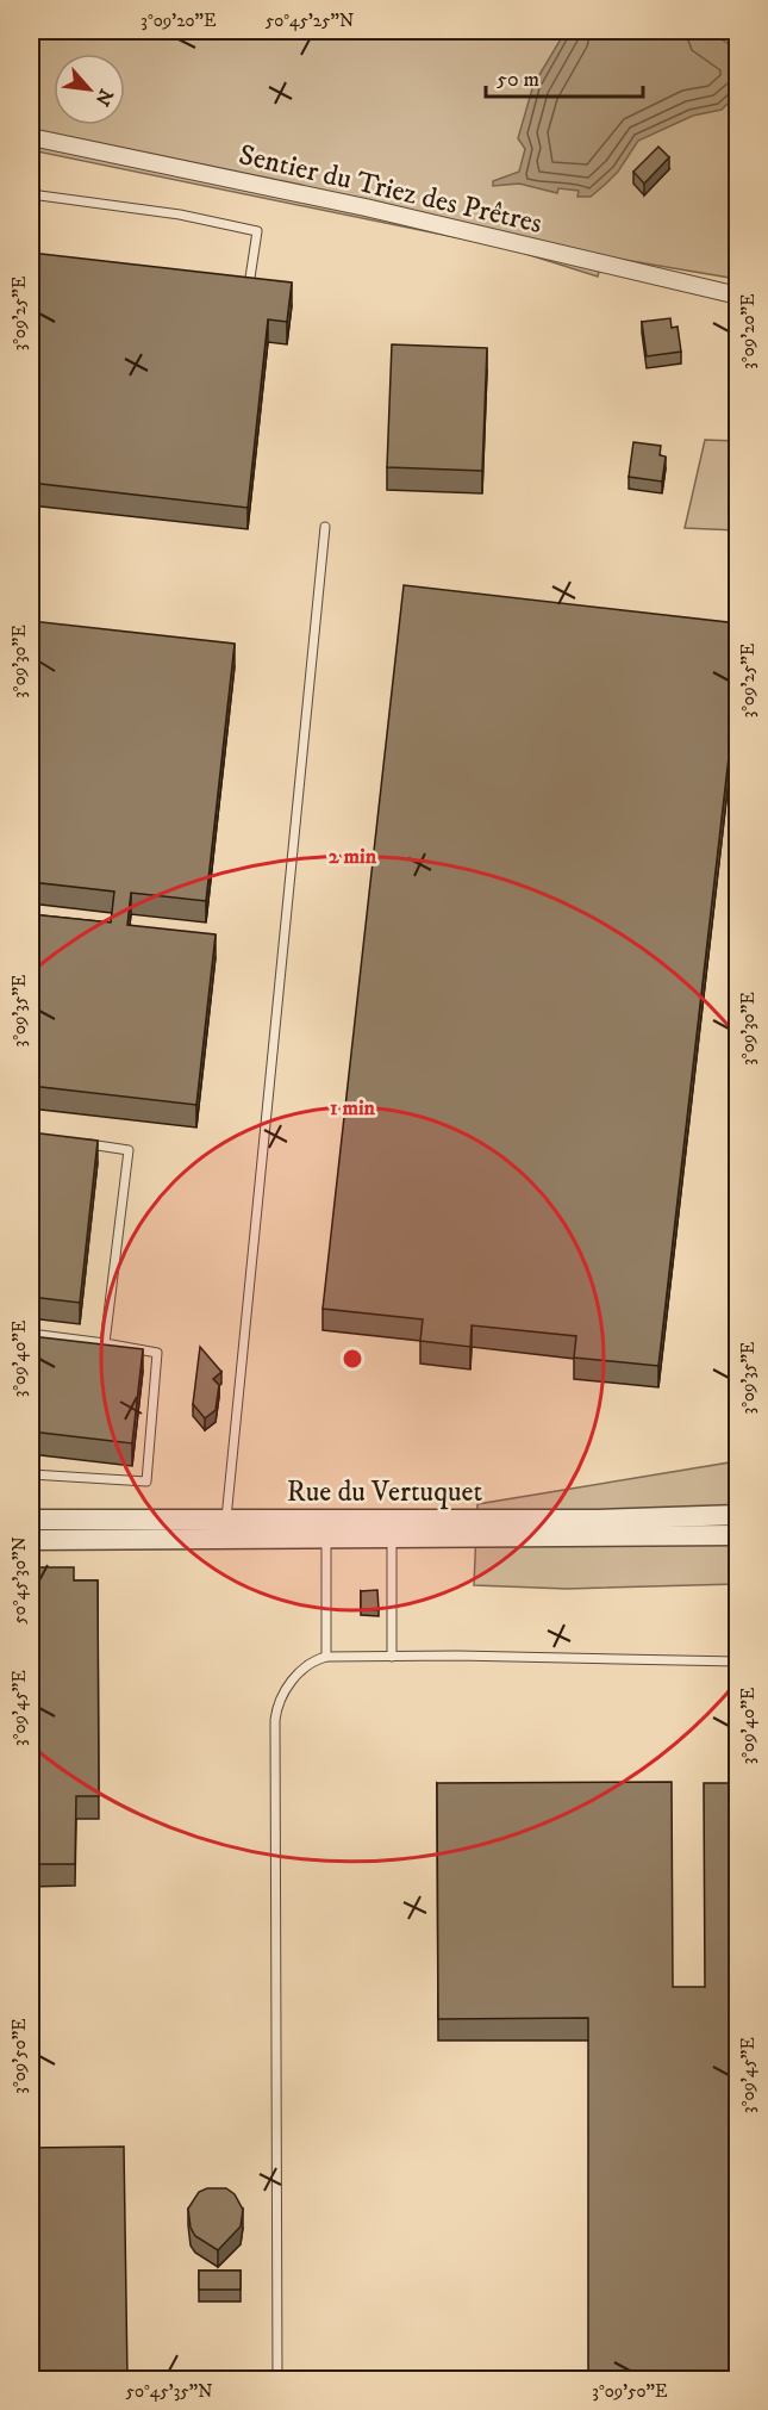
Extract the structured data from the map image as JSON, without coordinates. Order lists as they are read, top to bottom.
{
  "streets": {
    "street": ["Sentier du Triez des Prêtres", "Rue du Vertuquet"]
  },
  "scale_bar": "50 m",
  "north": "bottom right",
  "coordinates": [
    "3°09'20\"E",
    "50°45'25\"N",
    "3°09'25\"E",
    "3°09'30\"E",
    "3°09'35\"E",
    "3°09'40\"E",
    "50°45'30\"N",
    "3°09'45\"E",
    "3°09'50\"E",
    "50°45'35\"N"
  ],
  "rings": ["2 min", "1 min"]
}
